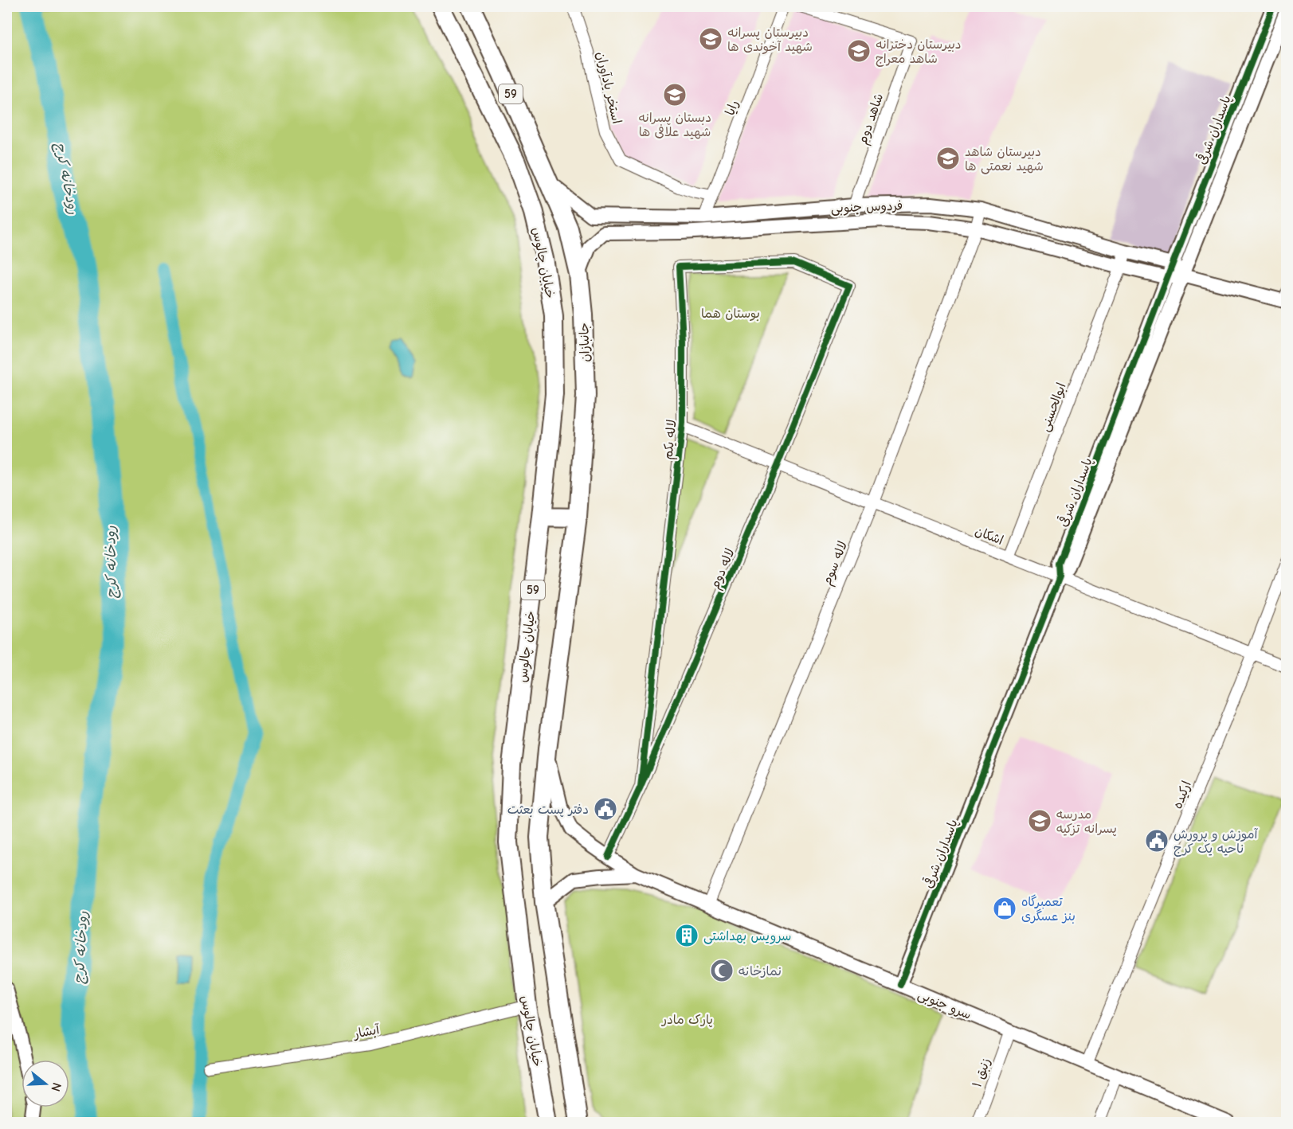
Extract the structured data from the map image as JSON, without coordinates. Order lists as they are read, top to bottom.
{
  "streets": {
    "highway": ["59", "خیابان چالوس", "جانبازان"],
    "street": [
      "استخر یادآوران",
      "رایا",
      "شاهد دوم",
      "پاسداران شرقی",
      "فردوس جنوبی",
      "ابوالحسنی",
      "لاله یکم",
      "اشکان",
      "لاله سوم",
      "لاله دوم",
      "ارکیده",
      "سرو جنوبی",
      "آبشار",
      "زنبق ۱"
    ]
  },
  "crossings": [
    ["استخر یادآوران", "رایا"],
    ["59", "جانبازان"],
    ["59", "سرو جنوبی"],
    ["رایا", "فردوس جنوبی"],
    ["شاهد دوم", "فردوس جنوبی"],
    ["پاسداران شرقی", "فردوس جنوبی"],
    ["پاسداران شرقی", "اشکان"],
    ["پاسداران شرقی", "سرو جنوبی"],
    ["فردوس جنوبی", "جانبازان"],
    ["فردوس جنوبی", "ابوالحسنی"],
    ["فردوس جنوبی", "لاله سوم"],
    ["خیابان چالوس", "آبشار"],
    ["جانبازان", "سرو جنوبی"],
    ["ابوالحسنی", "اشکان"],
    ["لاله یکم", "اشکان"],
    ["لاله یکم", "لاله دوم"],
    ["اشکان", "لاله سوم"],
    ["اشکان", "لاله دوم"],
    ["اشکان", "ارکیده"],
    ["لاله سوم", "سرو جنوبی"],
    ["لاله دوم", "سرو جنوبی"],
    ["ارکیده", "سرو جنوبی"],
    ["سرو جنوبی", "زنبق ۱"]
  ],
  "water": ["رودخانه کرج"],
  "parks": ["بوستان هما", "پارک مادر"],
  "places": {
    "school or university": [
      "دبیرستان پسرانه شهید آخوندی ها",
      "دبیرستان دخترانه شاهد معراج",
      "دبستان پسرانه شهید علافی ها",
      "دبیرستان شاهد شهید نعمتی ها",
      "مدرسه پسرانه تزکیه"
    ],
    "public building": ["دفتر پست بعثت", "آموزش و پرورش ناحیه یک کرج"],
    "shop": ["تعمیرگاه بنز عسگری"],
    "building": ["سرویس بهداشتی"],
    "mosque": ["نمازخانه"]
  },
  "north": "right"
}
